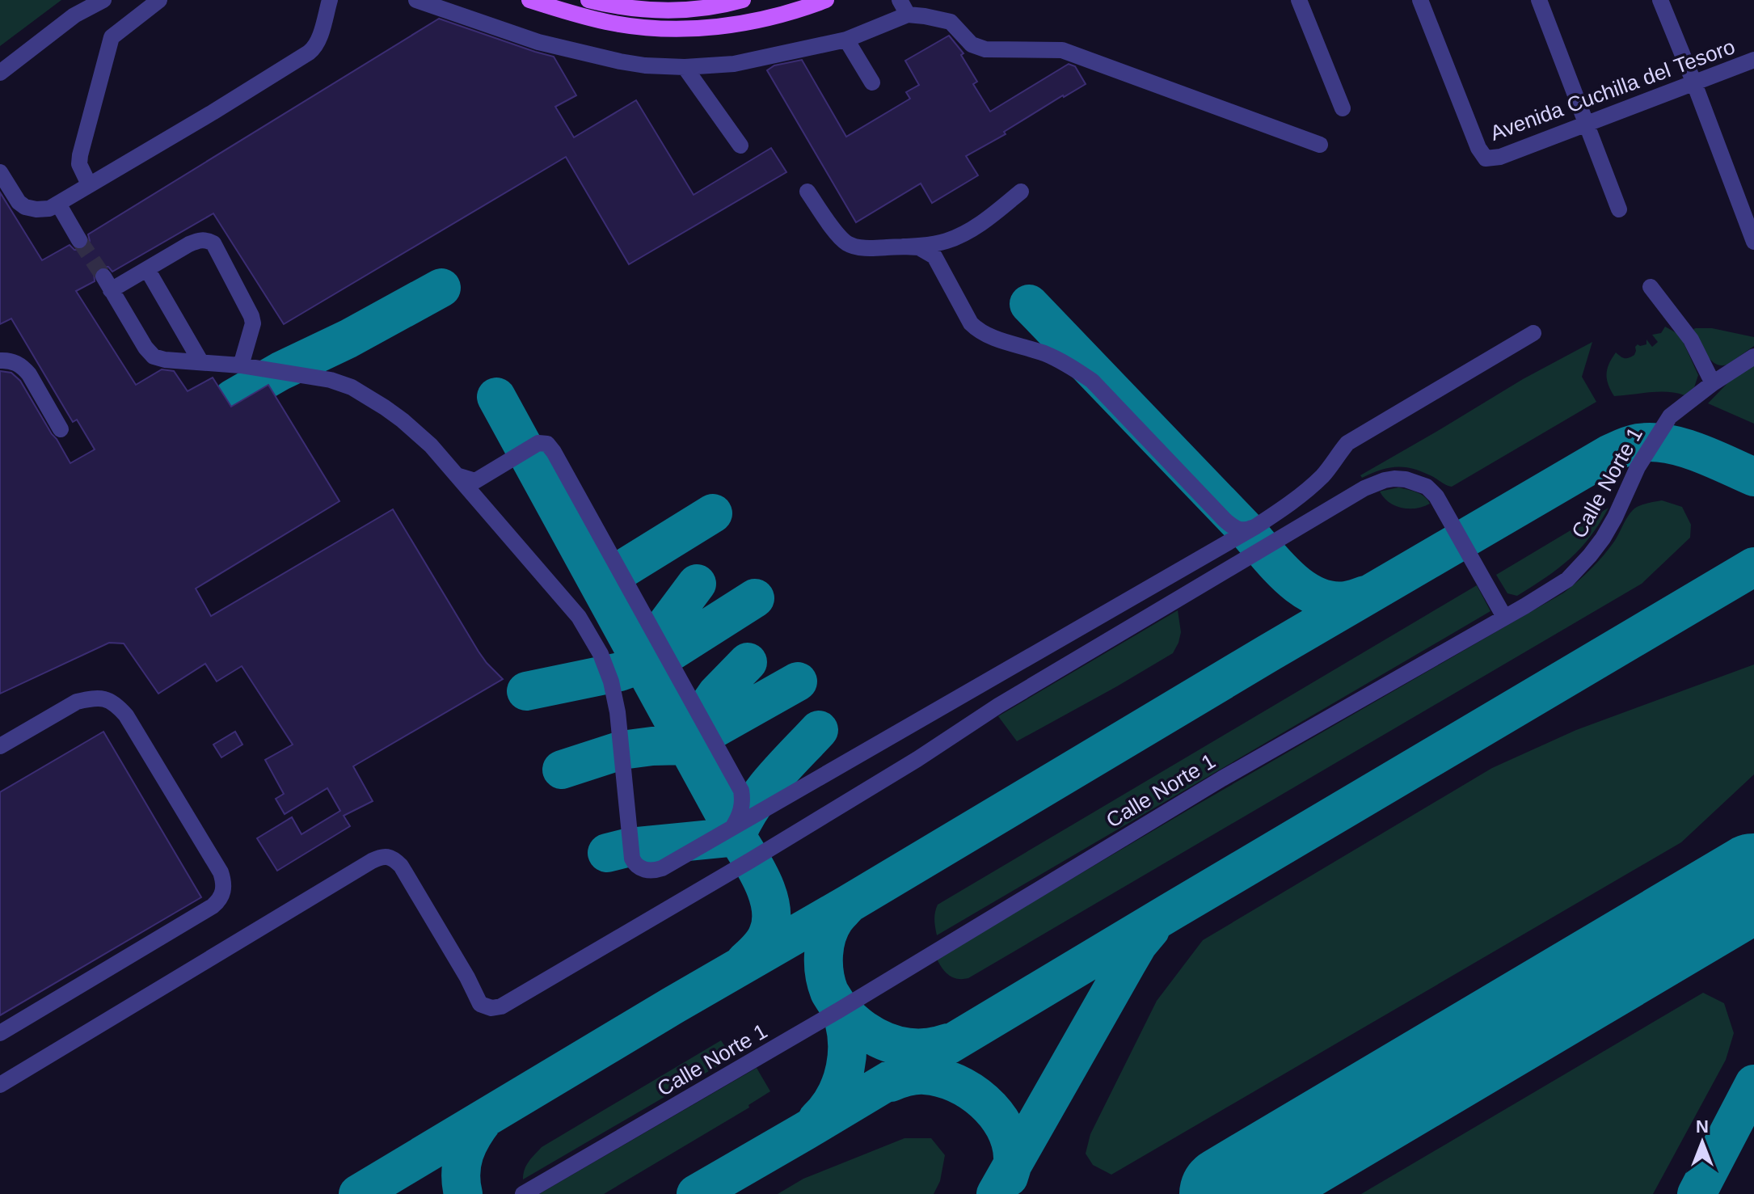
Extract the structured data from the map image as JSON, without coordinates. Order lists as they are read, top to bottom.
{
  "streets": {
    "street": ["Avenida Cuchilla del Tesoro", "Calle Norte 1"]
  },
  "north": "top"
}
